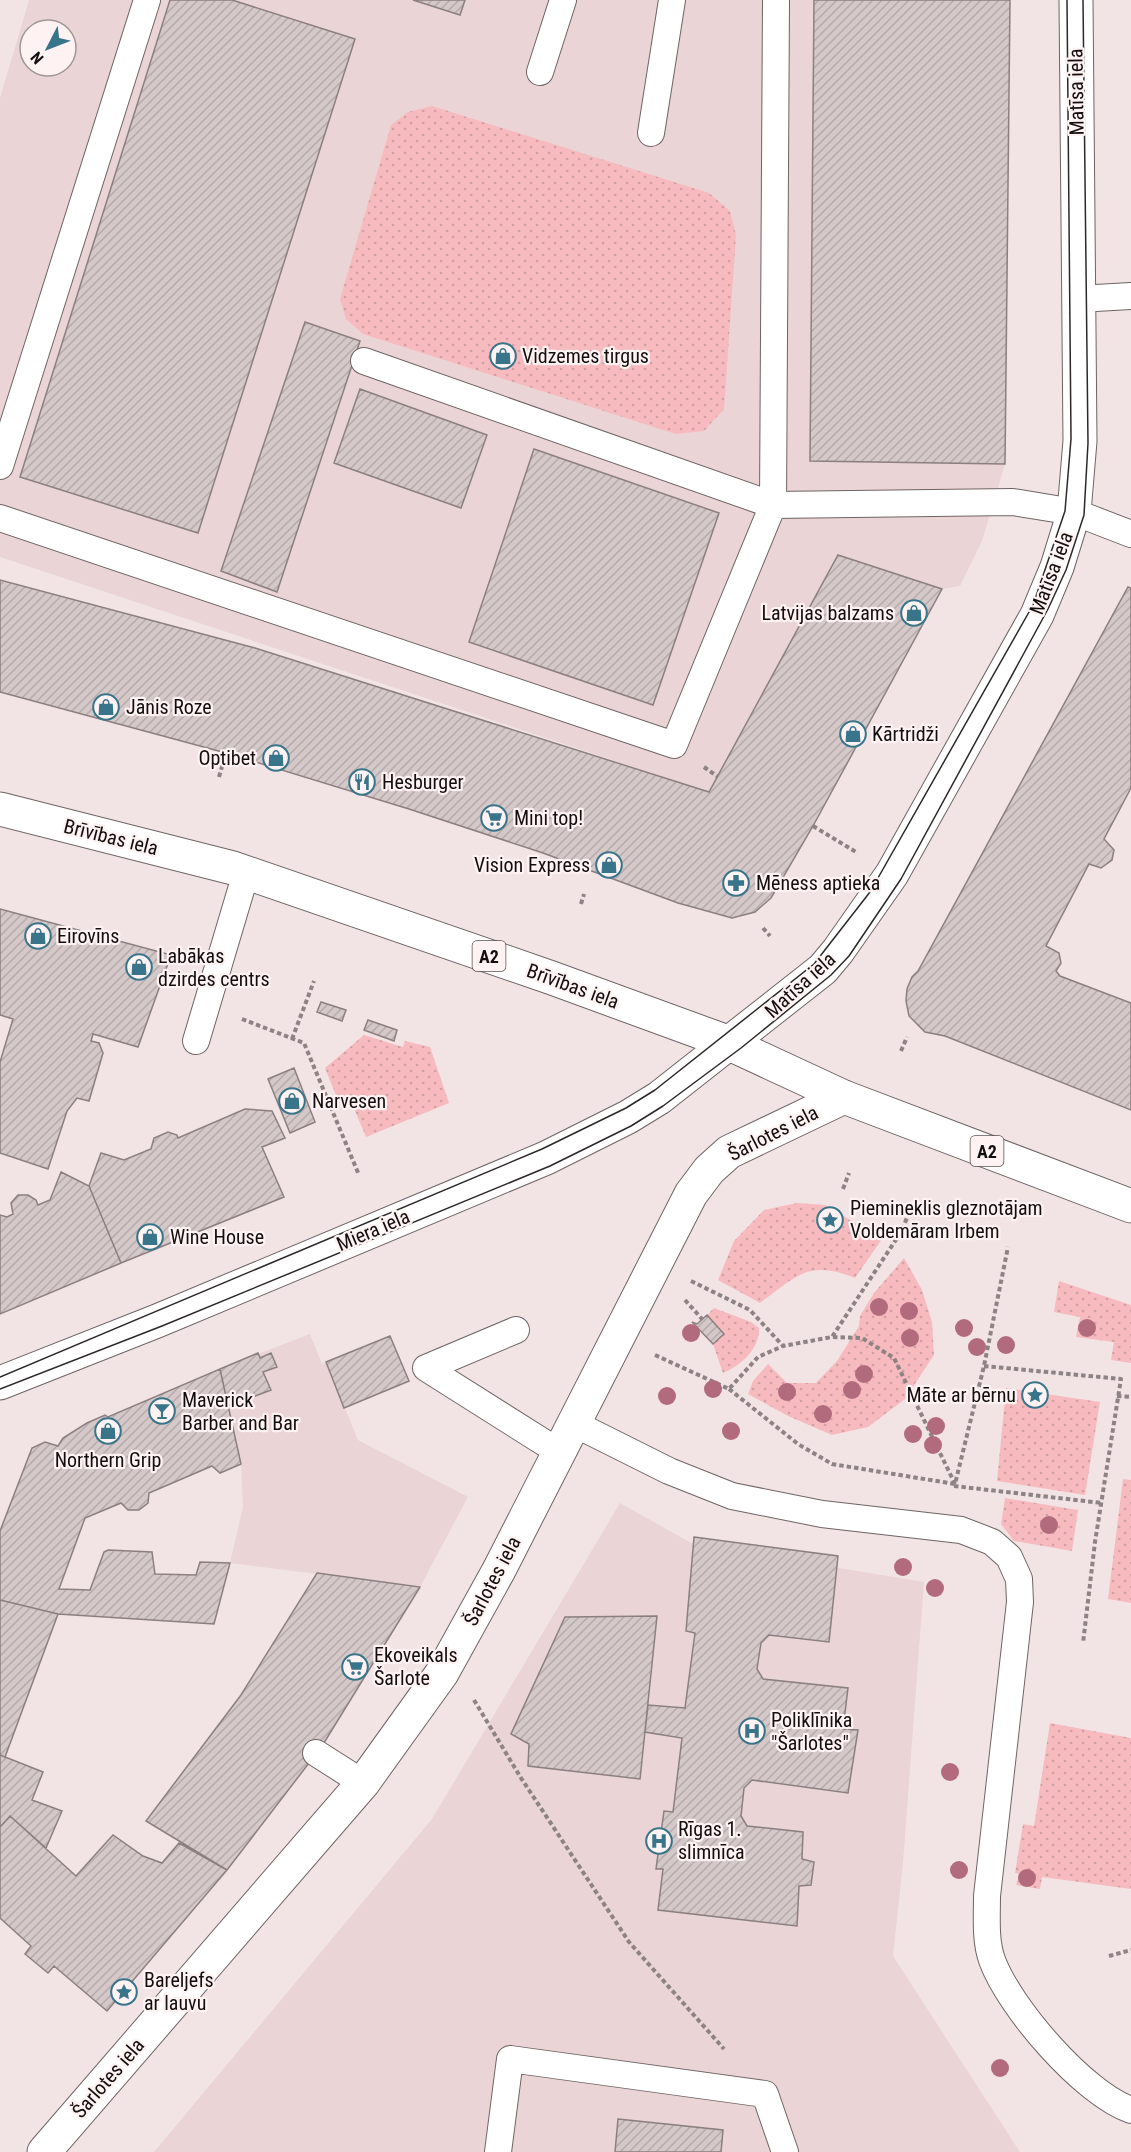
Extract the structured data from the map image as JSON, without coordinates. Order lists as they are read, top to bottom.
{
  "streets": {
    "main road": [
      "Matīsa iela",
      "Brīvības iela",
      "A2",
      "Šarlotes iela",
      "Miera iela"
    ]
  },
  "crossings": [
    ["Matīsa iela", "Brīvības iela"],
    ["Matīsa iela", "Miera iela"],
    ["Brīvības iela", "Šarlotes iela"],
    ["Brīvības iela", "Miera iela"]
  ],
  "places": {
    "shop": [
      "Vidzemes tirgus",
      "Latvijas balzams",
      "Jānis Roze",
      "Kārtridži",
      "Optibet",
      "Vision Express",
      "Eirovīns",
      "Labākas dzirdes centrs",
      "Narvesen",
      "Wine House",
      "Northern Grip"
    ],
    "restaurant": ["Hesburger"],
    "supermarket": ["Mini top!", "Ekoveikals Šarlote"],
    "pharmacy": ["Mēness aptieka"],
    "place": ["Piemineklis gleznotājam Voldemāram Irbem", "Māte ar bērnu", "Bareljefs ar lauvu"],
    "bar": ["Maverick Barber and Bar"],
    "hospital": ["Poliklīnika \"Šarlotes\"", "Rīgas 1. slimnīca"]
  },
  "north": "bottom left"
}
